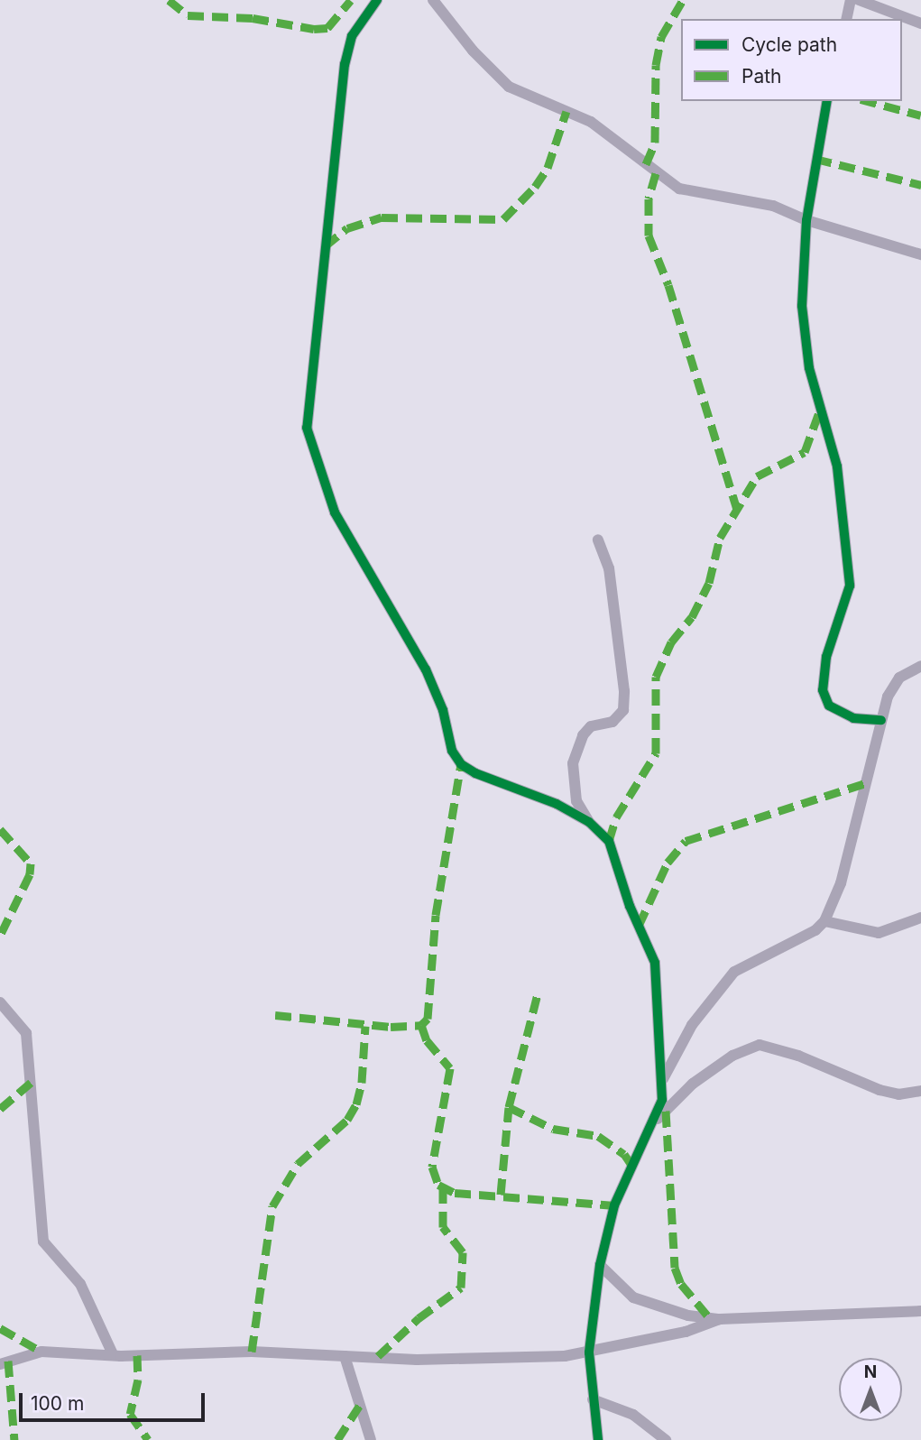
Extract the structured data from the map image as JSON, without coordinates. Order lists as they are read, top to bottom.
{
  "legend": ["Cycle path", "Path"],
  "scale_bar": "100 m",
  "north": "top"
}
